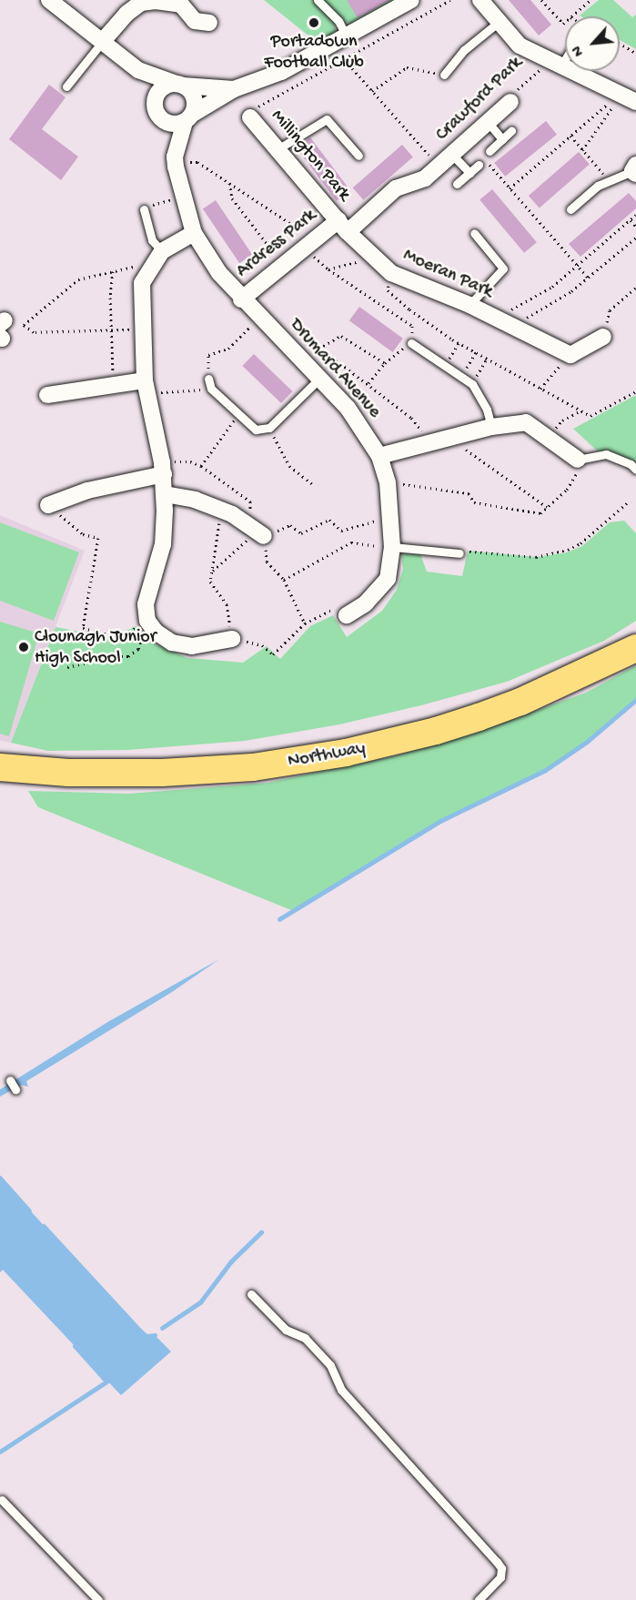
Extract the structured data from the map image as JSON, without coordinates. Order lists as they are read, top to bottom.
{
  "streets": {
    "highway": ["Northway"],
    "street": [
      "Crawford Park",
      "Millington Park",
      "Ardress Park",
      "Moeran Park",
      "Drumard Avenue"
    ]
  },
  "crossings": [
    ["Crawford Park", "Millington Park"],
    ["Millington Park", "Ardress Park"],
    ["Millington Park", "Moeran Park"],
    ["Ardress Park", "Moeran Park"],
    ["Ardress Park", "Drumard Avenue"]
  ],
  "places": ["Portadown Football Club", "Clounagh Junior High School"],
  "north": "bottom left"
}
